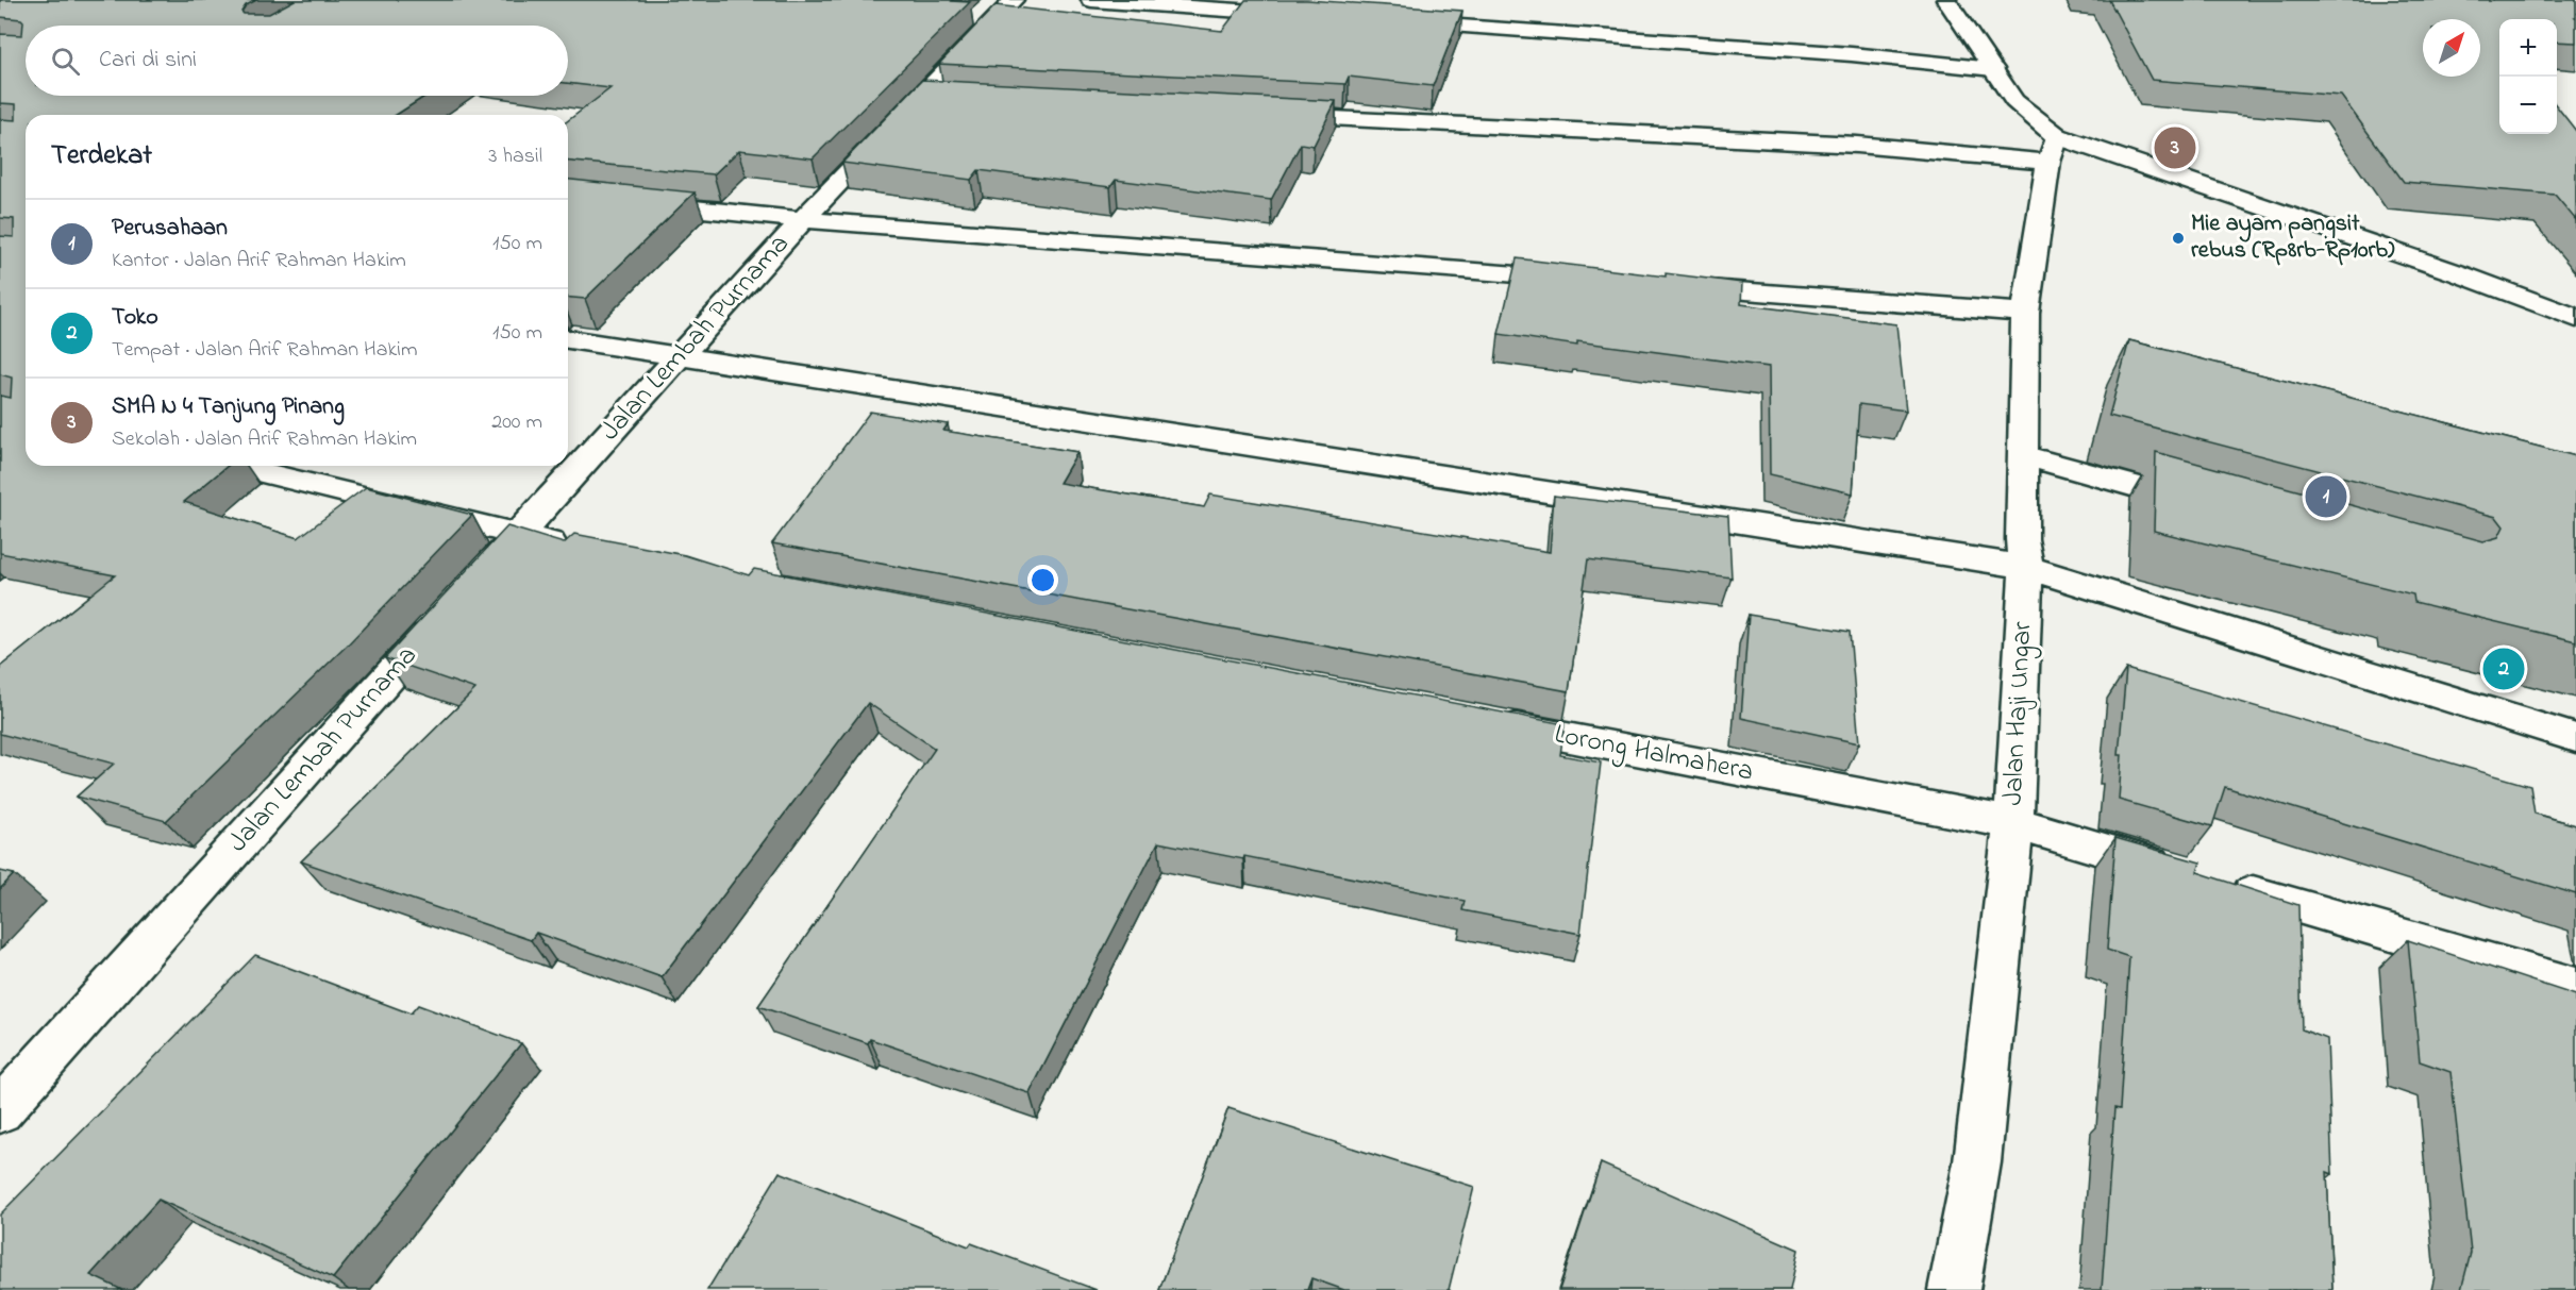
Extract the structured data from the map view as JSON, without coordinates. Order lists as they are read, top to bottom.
{
  "streets": {
    "street": ["Jalan Lembah Purnama", "Jalan Haji Ungar", "Lorong Halmahera"]
  },
  "crossings": [
    ["Jalan Haji Ungar", "Lorong Halmahera"]
  ],
  "places": ["Mie ayam pangsit rebus (Rp8rb-Rp10rb)"],
  "north": "top right",
  "page": {
    "map_buttons": ["+", "−"],
    "search": "Cari di sini",
    "heading": ["Terdekat", "3 hasil"],
    "pins": ["3", "1", "2"],
    "list": [
      {
        "mark": "1",
        "name": "Perusahaan",
        "note": "Kantor · Jalan Arif Rahman Hakim",
        "value": "150 m"
      },
      {
        "mark": "2",
        "name": "Toko",
        "note": "Tempat · Jalan Arif Rahman Hakim",
        "value": "150 m"
      },
      {
        "mark": "3",
        "name": "SMA N 4 Tanjung Pinang",
        "note": "Sekolah · Jalan Arif Rahman Hakim",
        "value": "200 m"
      }
    ]
  }
}
